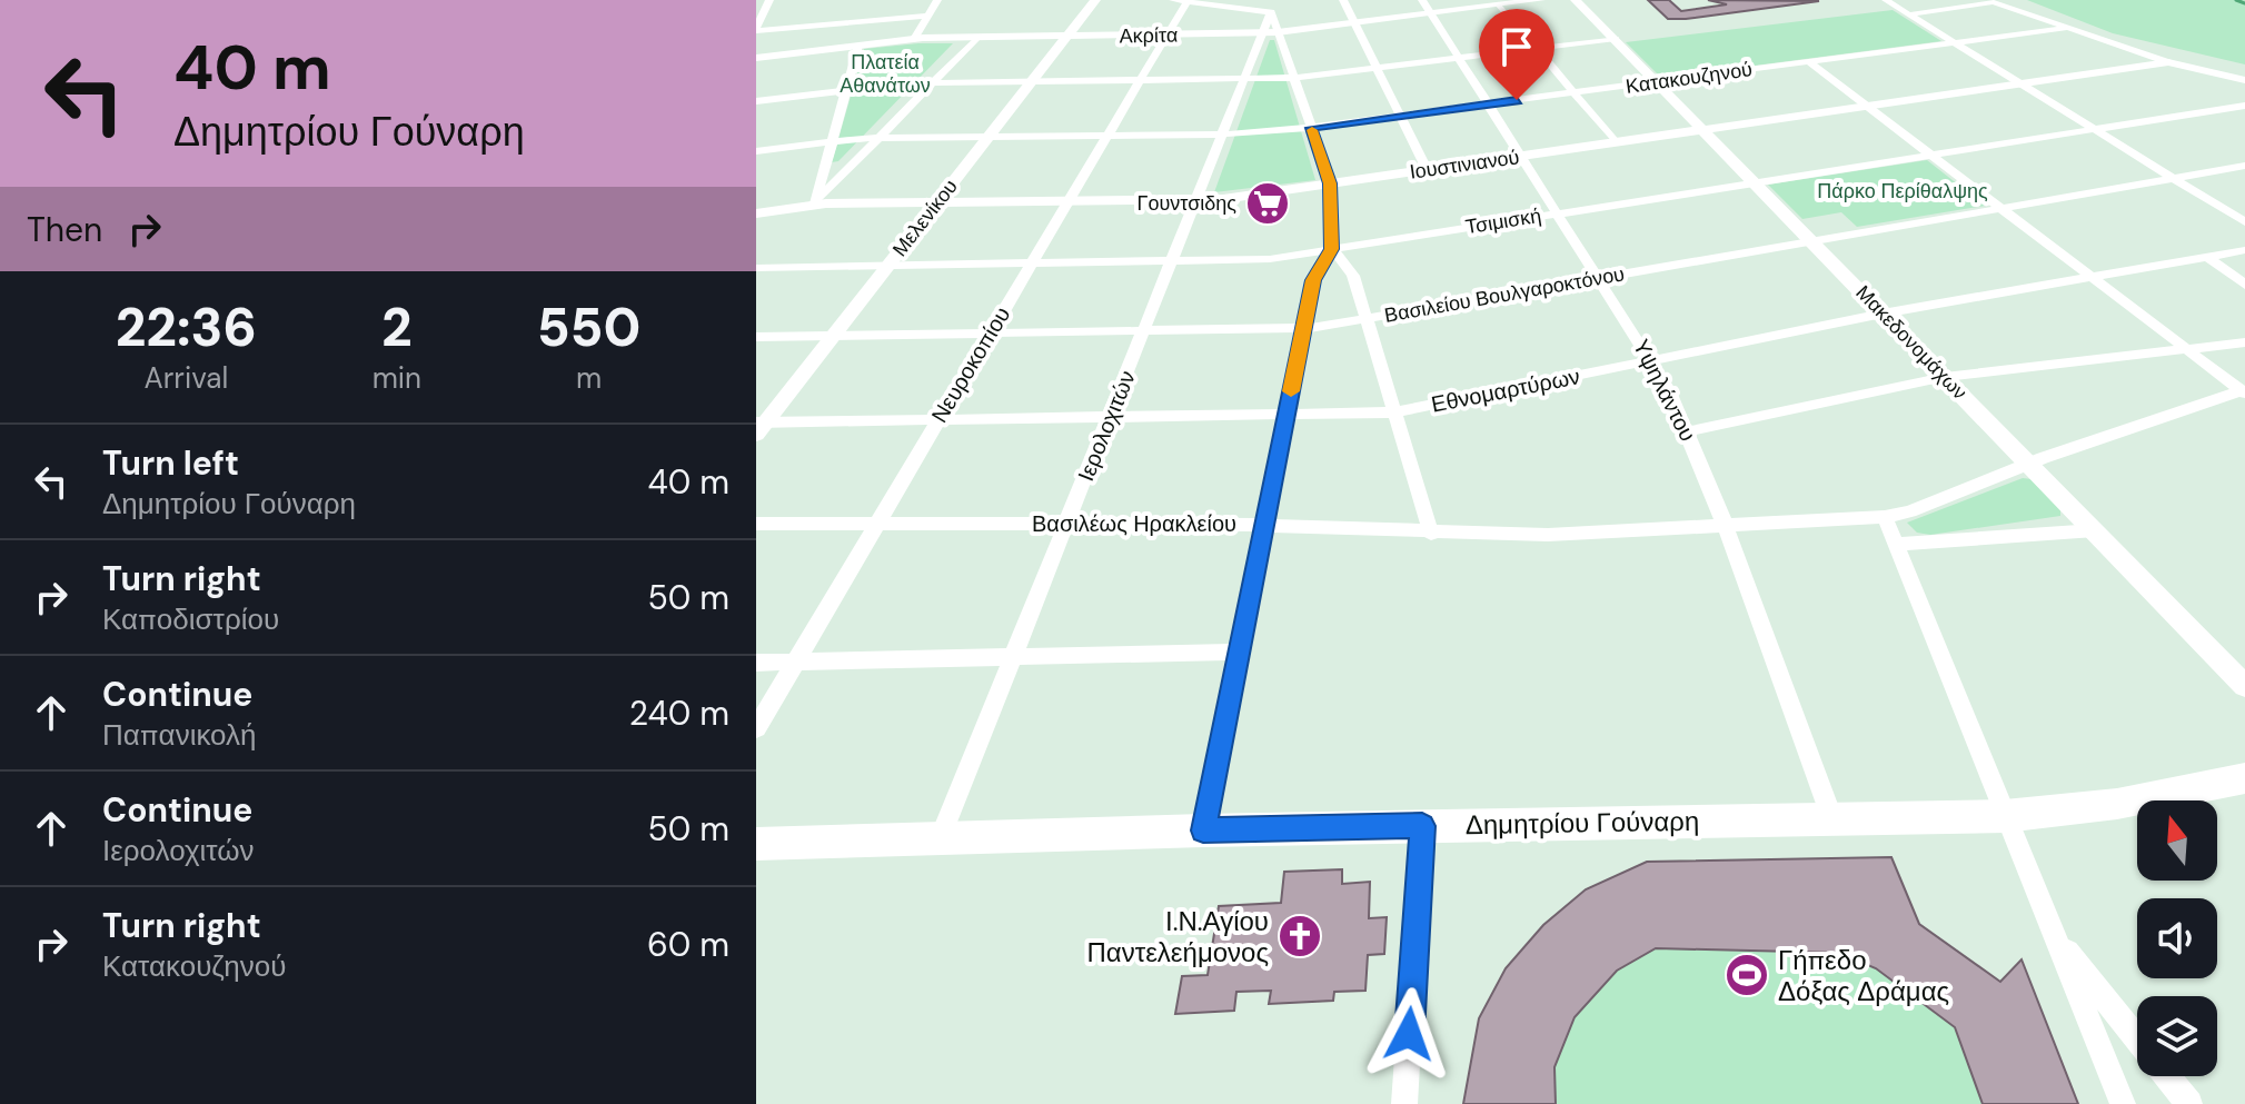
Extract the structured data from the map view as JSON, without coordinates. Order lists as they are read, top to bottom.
{
  "streets": {
    "main road": ["Δημητρίου Γούναρη"],
    "street": [
      "Ακρίτα",
      "Κατακουζηνού",
      "Ιουστινιανού",
      "Μελενίκου",
      "Τσιμισκή",
      "Βασιλείου Βουλγαροκτόνου",
      "Μακεδονομάχων",
      "Νευροκοπίου",
      "Εθνομαρτύρων",
      "Υψηλάντου",
      "Ιερολοχιτών",
      "Βασιλέως Ηρακλείου"
    ]
  },
  "crossings": [
    ["Ακρίτα", "Μελενίκου"],
    ["Ακρίτα", "Νευροκοπίου"],
    ["Ακρίτα", "Υψηλάντου"],
    ["Ακρίτα", "Ιερολοχιτών"],
    ["Κατακουζηνού", "Μελενίκου"],
    ["Κατακουζηνού", "Μακεδονομάχων"],
    ["Κατακουζηνού", "Νευροκοπίου"],
    ["Κατακουζηνού", "Υψηλάντου"],
    ["Κατακουζηνού", "Ιερολοχιτών"],
    ["Ιουστινιανού", "Μελενίκου"],
    ["Ιουστινιανού", "Μακεδονομάχων"],
    ["Ιουστινιανού", "Νευροκοπίου"],
    ["Ιουστινιανού", "Υψηλάντου"],
    ["Ιουστινιανού", "Ιερολοχιτών"],
    ["Μελενίκου", "Τσιμισκή"],
    ["Μελενίκου", "Βασιλείου Βουλγαροκτόνου"],
    ["Μελενίκου", "Εθνομαρτύρων"],
    ["Τσιμισκή", "Μακεδονομάχων"],
    ["Τσιμισκή", "Νευροκοπίου"],
    ["Τσιμισκή", "Υψηλάντου"],
    ["Τσιμισκή", "Ιερολοχιτών"],
    ["Βασιλείου Βουλγαροκτόνου", "Μακεδονομάχων"],
    ["Βασιλείου Βουλγαροκτόνου", "Νευροκοπίου"],
    ["Βασιλείου Βουλγαροκτόνου", "Υψηλάντου"],
    ["Βασιλείου Βουλγαροκτόνου", "Ιερολοχιτών"],
    ["Μακεδονομάχων", "Εθνομαρτύρων"],
    ["Μακεδονομάχων", "Βασιλέως Ηρακλείου"],
    ["Νευροκοπίου", "Εθνομαρτύρων"],
    ["Νευροκοπίου", "Βασιλέως Ηρακλείου"],
    ["Εθνομαρτύρων", "Υψηλάντου"],
    ["Εθνομαρτύρων", "Ιερολοχιτών"],
    ["Υψηλάντου", "Βασιλέως Ηρακλείου"],
    ["Υψηλάντου", "Δημητρίου Γούναρη"],
    ["Ιερολοχιτών", "Βασιλέως Ηρακλείου"],
    ["Ιερολοχιτών", "Δημητρίου Γούναρη"]
  ],
  "parks": ["Πλατεία Αθανάτων", "Πάρκο Περίθαλψης"],
  "places": {
    "supermarket": ["Γουντσιδης"],
    "church": ["Ι.Ν.Αγίου Παντελεήμονος"],
    "sports": ["Γήπεδο Δόξας Δράμας"]
  },
  "north": "top",
  "page": {
    "turn": ["40 m", "Δημητρίου Γούναρη"],
    "then": "Then",
    "eta": [
      "22:36",
      "Arrival",
      "2",
      "min",
      "550",
      "m"
    ],
    "list": [
      {
        "name": "Turn left",
        "note": "Δημητρίου Γούναρη",
        "value": "40 m"
      },
      {
        "name": "Turn right",
        "note": "Καποδιστρίου",
        "value": "50 m"
      },
      {
        "name": "Continue",
        "note": "Παπανικολή",
        "value": "240 m"
      },
      {
        "name": "Continue",
        "note": "Ιερολοχιτών",
        "value": "50 m"
      },
      {
        "name": "Turn right",
        "note": "Κατακουζηνού",
        "value": "60 m"
      }
    ]
  }
}
